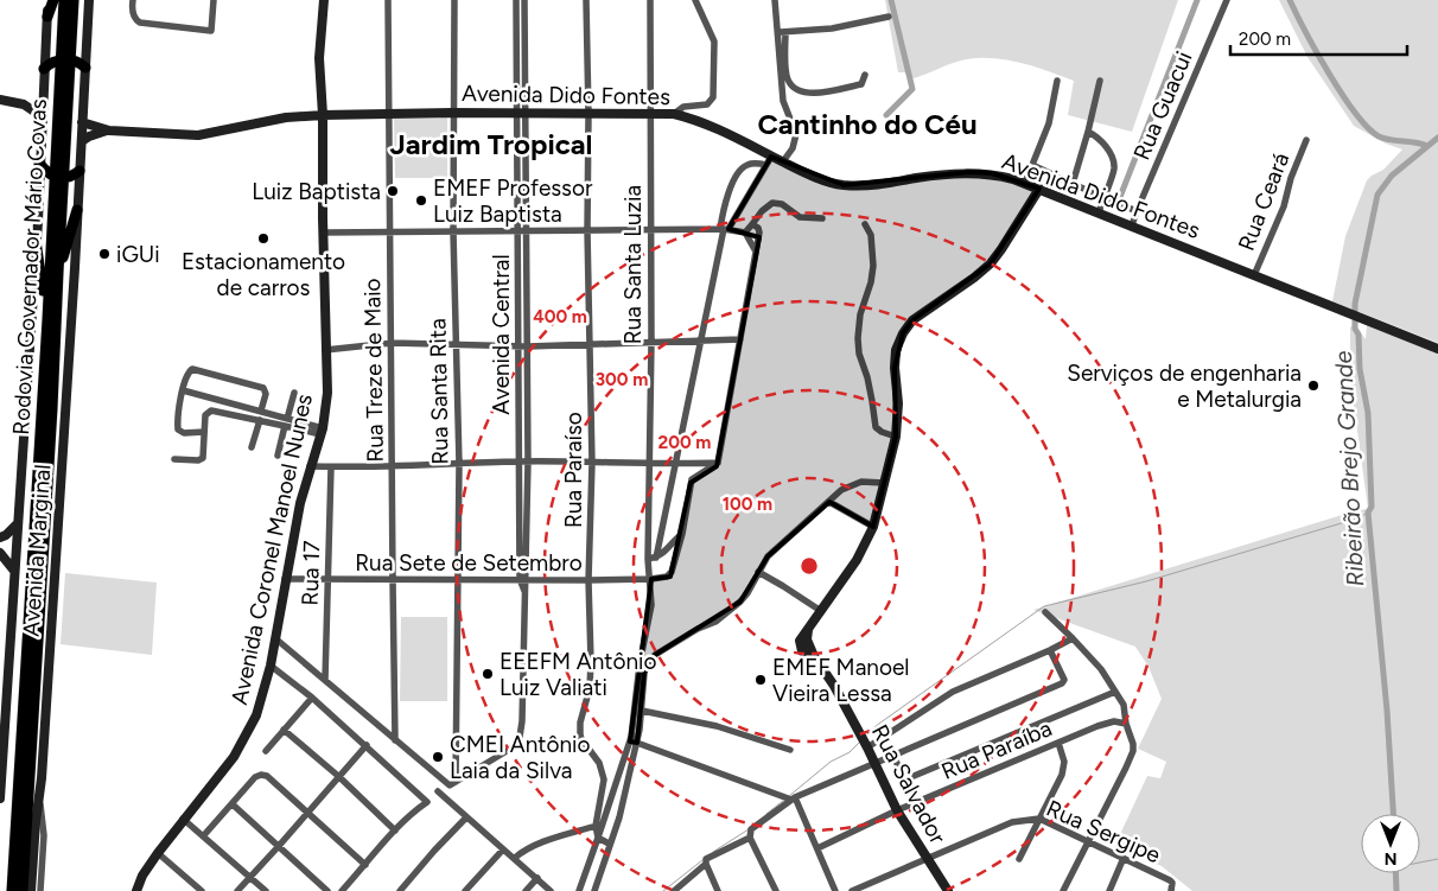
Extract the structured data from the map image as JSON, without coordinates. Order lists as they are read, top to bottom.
{
  "streets": {
    "main road": ["Rodovia Governador Mário Covas"],
    "street": [
      "Avenida Dido Fontes",
      "Rua Guacui",
      "Rua Ceará",
      "Rua Santa Luzia",
      "Avenida Central",
      "Rua Treze de Maio",
      "Rua Santa Rita",
      "Rua Paraíso",
      "Avenida Coronel Manoel Nunes",
      "Avenida Marginal",
      "Rua Sete de Setembro",
      "Rua 17",
      "Rua Paraíba",
      "Rua Salvador",
      "Rua Sergipe"
    ]
  },
  "crossings": [
    ["Avenida Dido Fontes", "Rua Guacui"],
    ["Avenida Dido Fontes", "Rua Ceará"],
    ["Avenida Dido Fontes", "Rua Santa Luzia"],
    ["Avenida Dido Fontes", "Avenida Central"],
    ["Avenida Dido Fontes", "Rua Treze de Maio"],
    ["Avenida Dido Fontes", "Rua Santa Rita"],
    ["Avenida Dido Fontes", "Rua Paraíso"],
    ["Avenida Dido Fontes", "Avenida Coronel Manoel Nunes"],
    ["Avenida Dido Fontes", "Avenida Marginal"],
    ["Avenida Dido Fontes", "Rua Salvador"],
    ["Rua Santa Luzia", "Rua Sete de Setembro"],
    ["Avenida Central", "Rua Santa Rita"],
    ["Avenida Central", "Rua Sete de Setembro"],
    ["Rua Treze de Maio", "Rua Sete de Setembro"],
    ["Rua Santa Rita", "Rua Sete de Setembro"],
    ["Rua Paraíso", "Rua Sete de Setembro"],
    ["Avenida Coronel Manoel Nunes", "Rua Sete de Setembro"],
    ["Rua Sete de Setembro", "Rua 17"],
    ["Rua Paraíba", "Rua Salvador"],
    ["Rua Salvador", "Rua Sergipe"]
  ],
  "districts": ["Cantinho do Céu", "Jardim Tropical"],
  "water": ["Ribeirão Brejo Grande"],
  "places": [
    "Luiz Baptista",
    "EMEF Professor Luiz Baptista",
    "Estacionamento de carros",
    "iGUi",
    "Serviços de engenharia e Metalurgia",
    "EEEFM Antônio Luiz Valiati",
    "EMEF Manoel Vieira Lessa",
    "CMEI Antônio Laia da Silva"
  ],
  "scale_bar": "200 m",
  "north": "bottom",
  "rings": [
    "400 m",
    "300 m",
    "200 m",
    "100 m"
  ]
}
